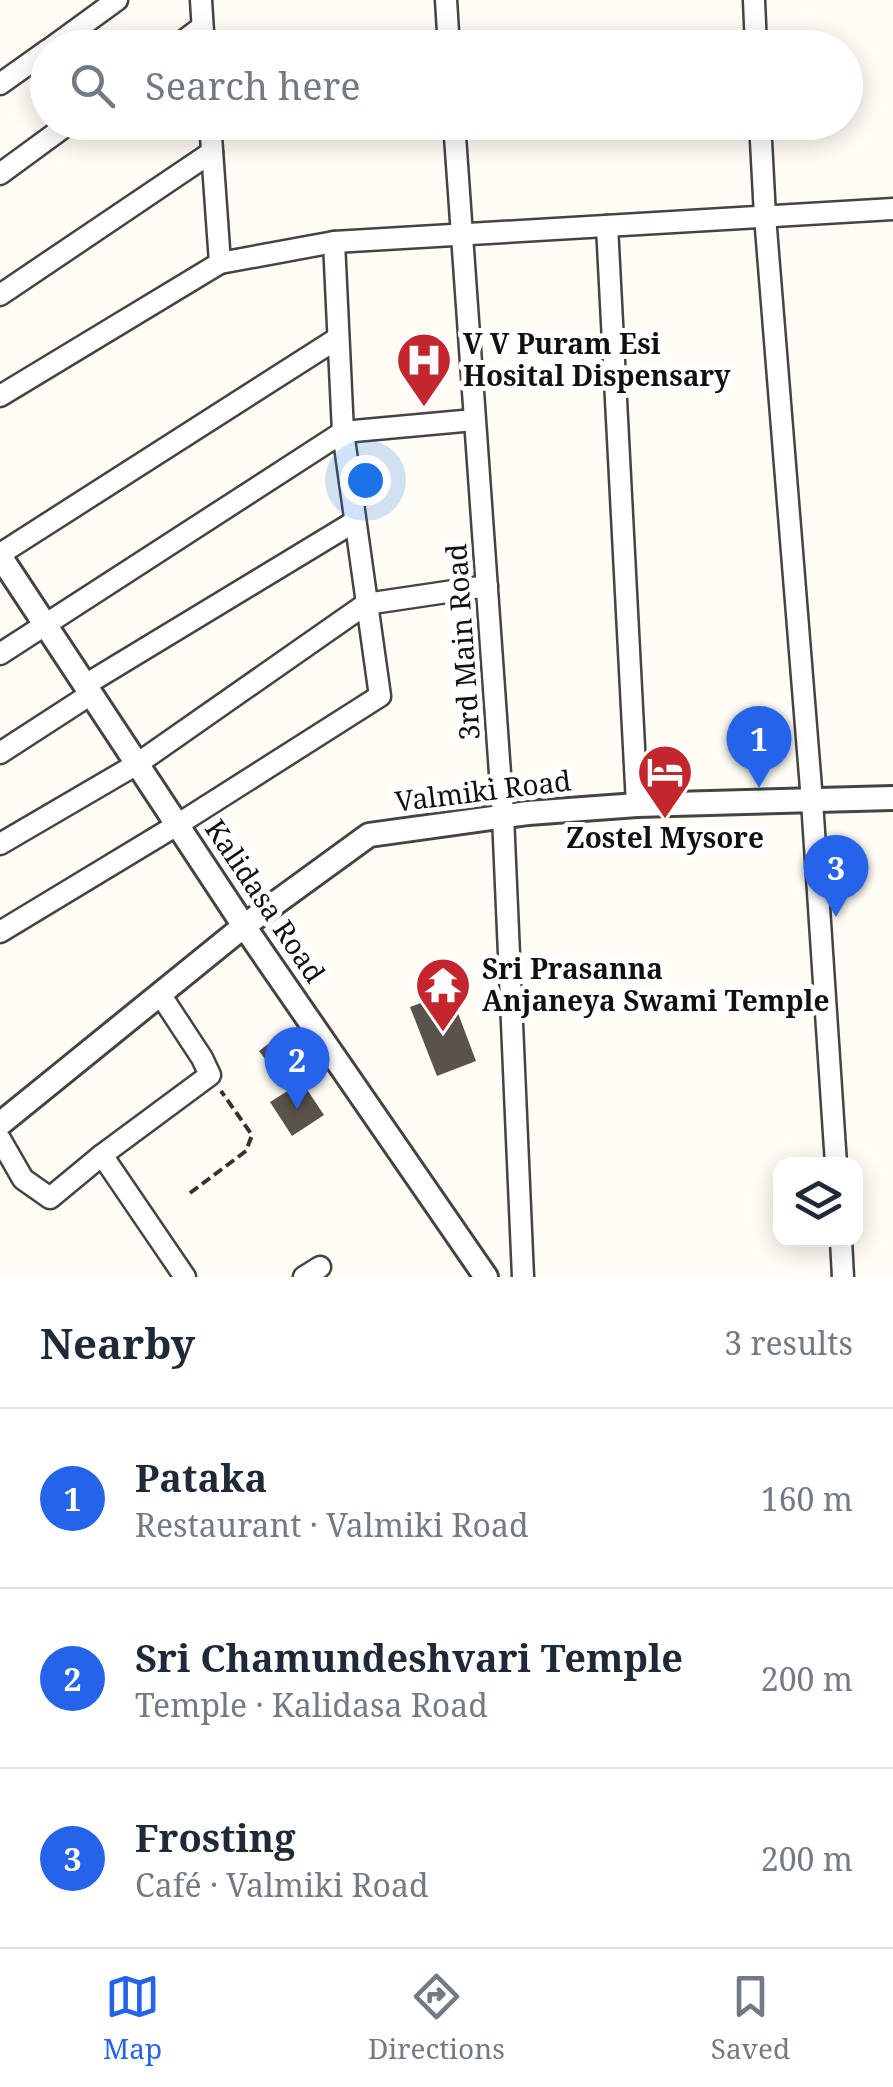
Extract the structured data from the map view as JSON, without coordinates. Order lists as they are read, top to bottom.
{
  "streets": {
    "street": ["3rd Main Road", "Valmiki Road", "Kalidasa Road"]
  },
  "crossings": [
    ["3rd Main Road", "Valmiki Road"],
    ["Valmiki Road", "Kalidasa Road"]
  ],
  "places": {
    "hospital": ["V V Puram Esi Hosital Dispensary"],
    "hotel": ["Zostel Mysore"],
    "temple": ["Sri Prasanna Anjaneya Swami Temple"]
  },
  "page": {
    "search": "Search here",
    "pins": ["1", "3", "2"],
    "heading": ["Nearby", "3 results"],
    "list": [
      {
        "mark": "1",
        "name": "Pataka",
        "note": "Restaurant · Valmiki Road",
        "value": "160 m"
      },
      {
        "mark": "2",
        "name": "Sri Chamundeshvari Temple",
        "note": "Temple · Kalidasa Road",
        "value": "200 m"
      },
      {
        "mark": "3",
        "name": "Frosting",
        "note": "Café · Valmiki Road",
        "value": "200 m"
      }
    ],
    "nav": ["Map", "Directions", "Saved"]
  }
}
